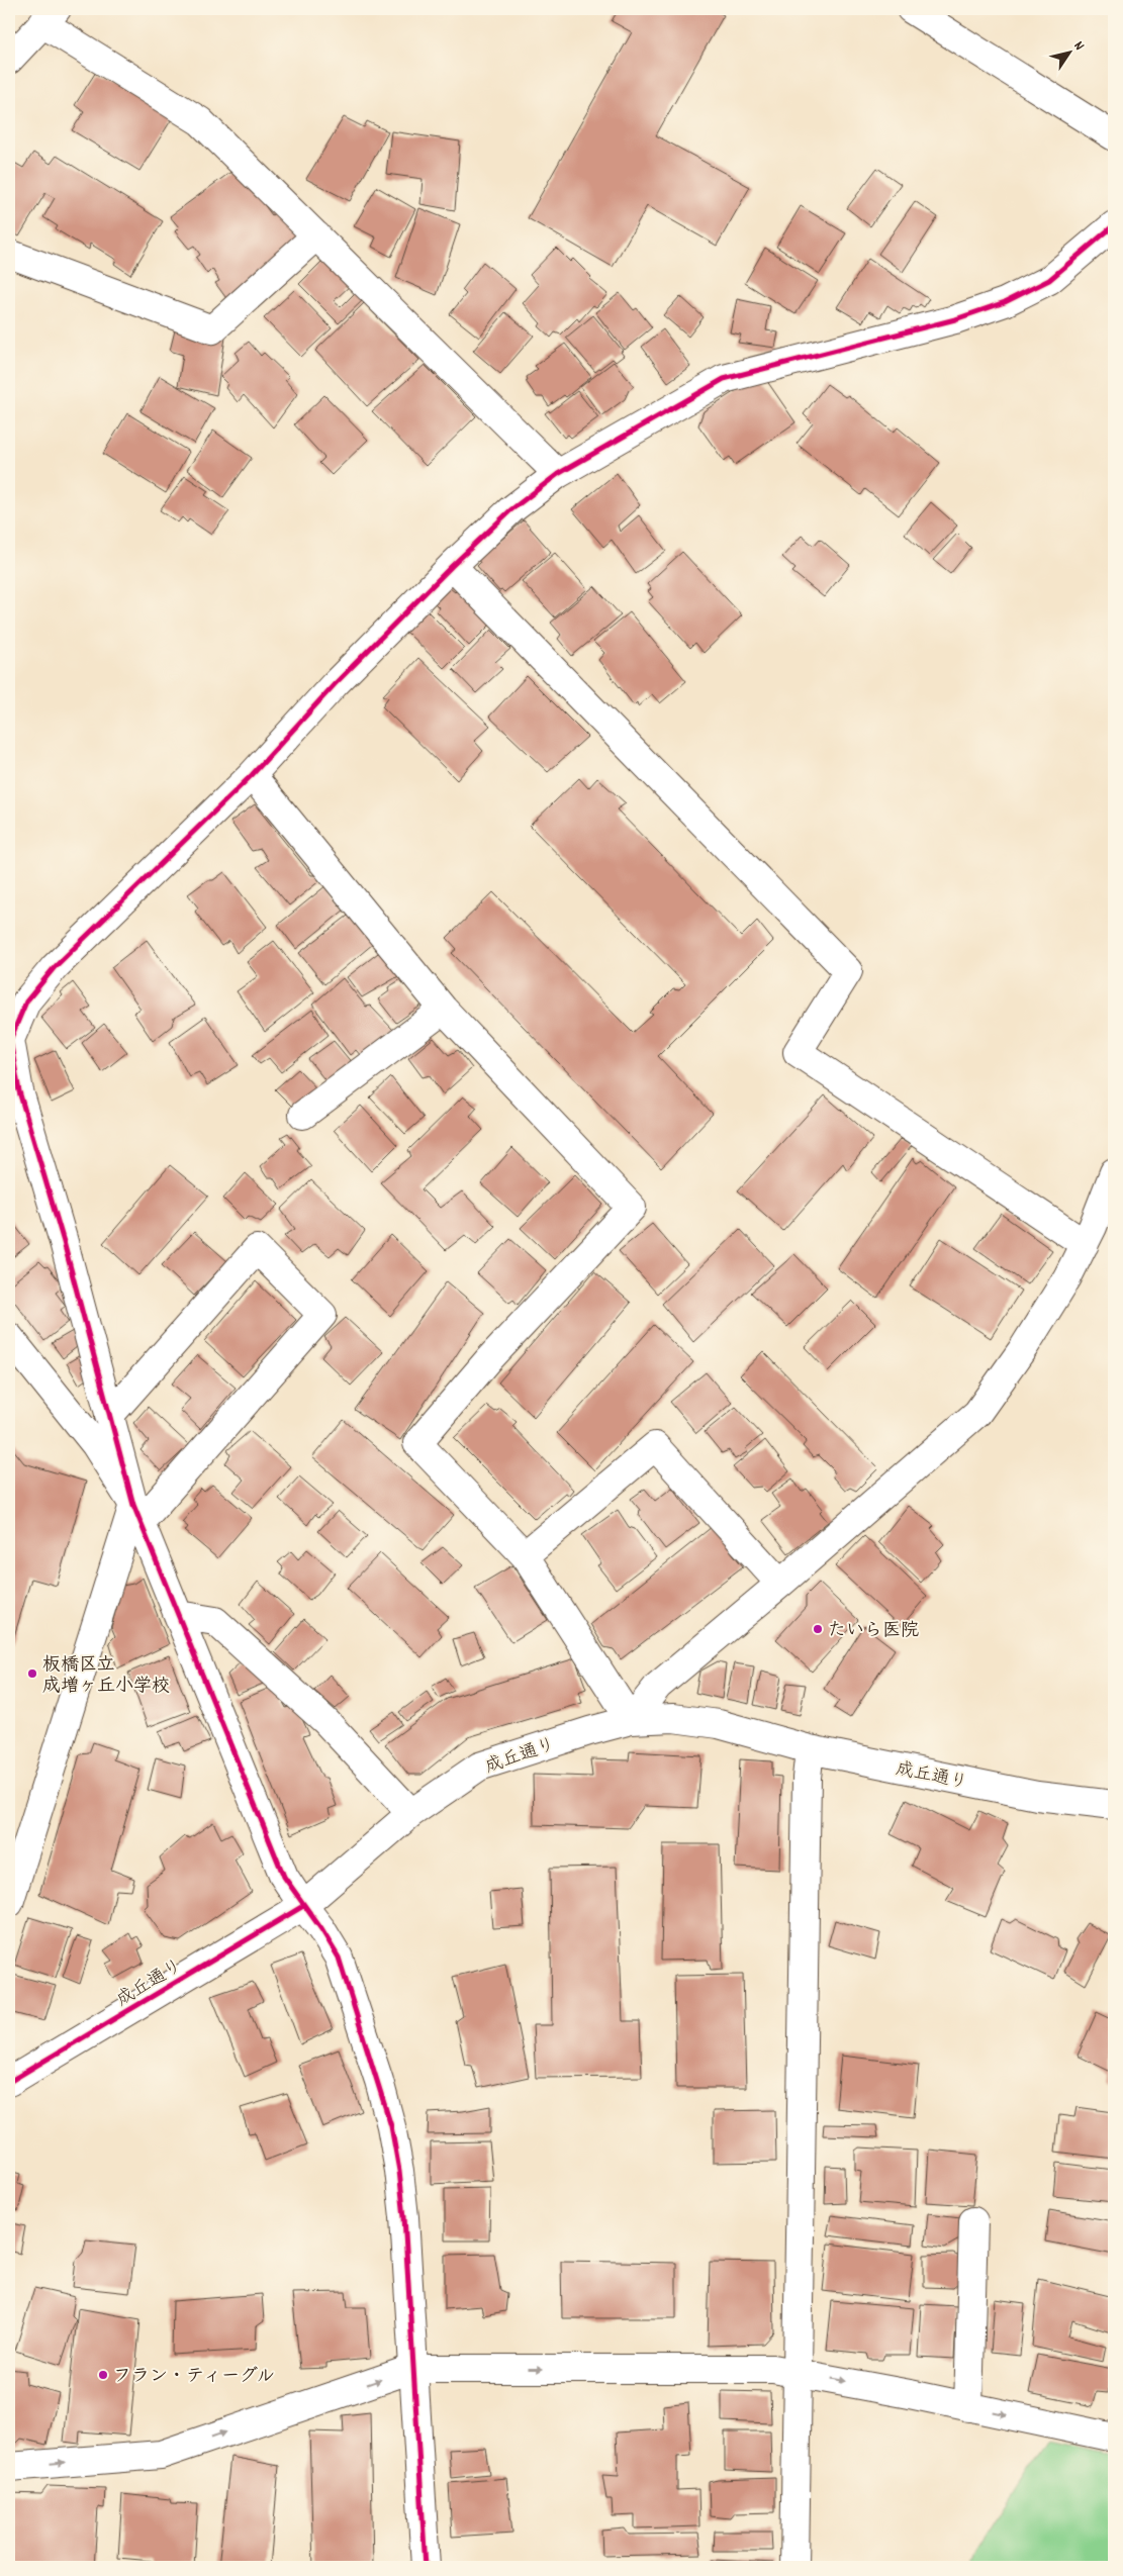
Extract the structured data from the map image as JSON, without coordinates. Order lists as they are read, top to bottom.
{
  "streets": {
    "street": ["成丘通り"]
  },
  "places": ["たいら医院", "板橋区立 成増ヶ丘小学校", "フラン・ティーグル"],
  "north": "top right"
}
